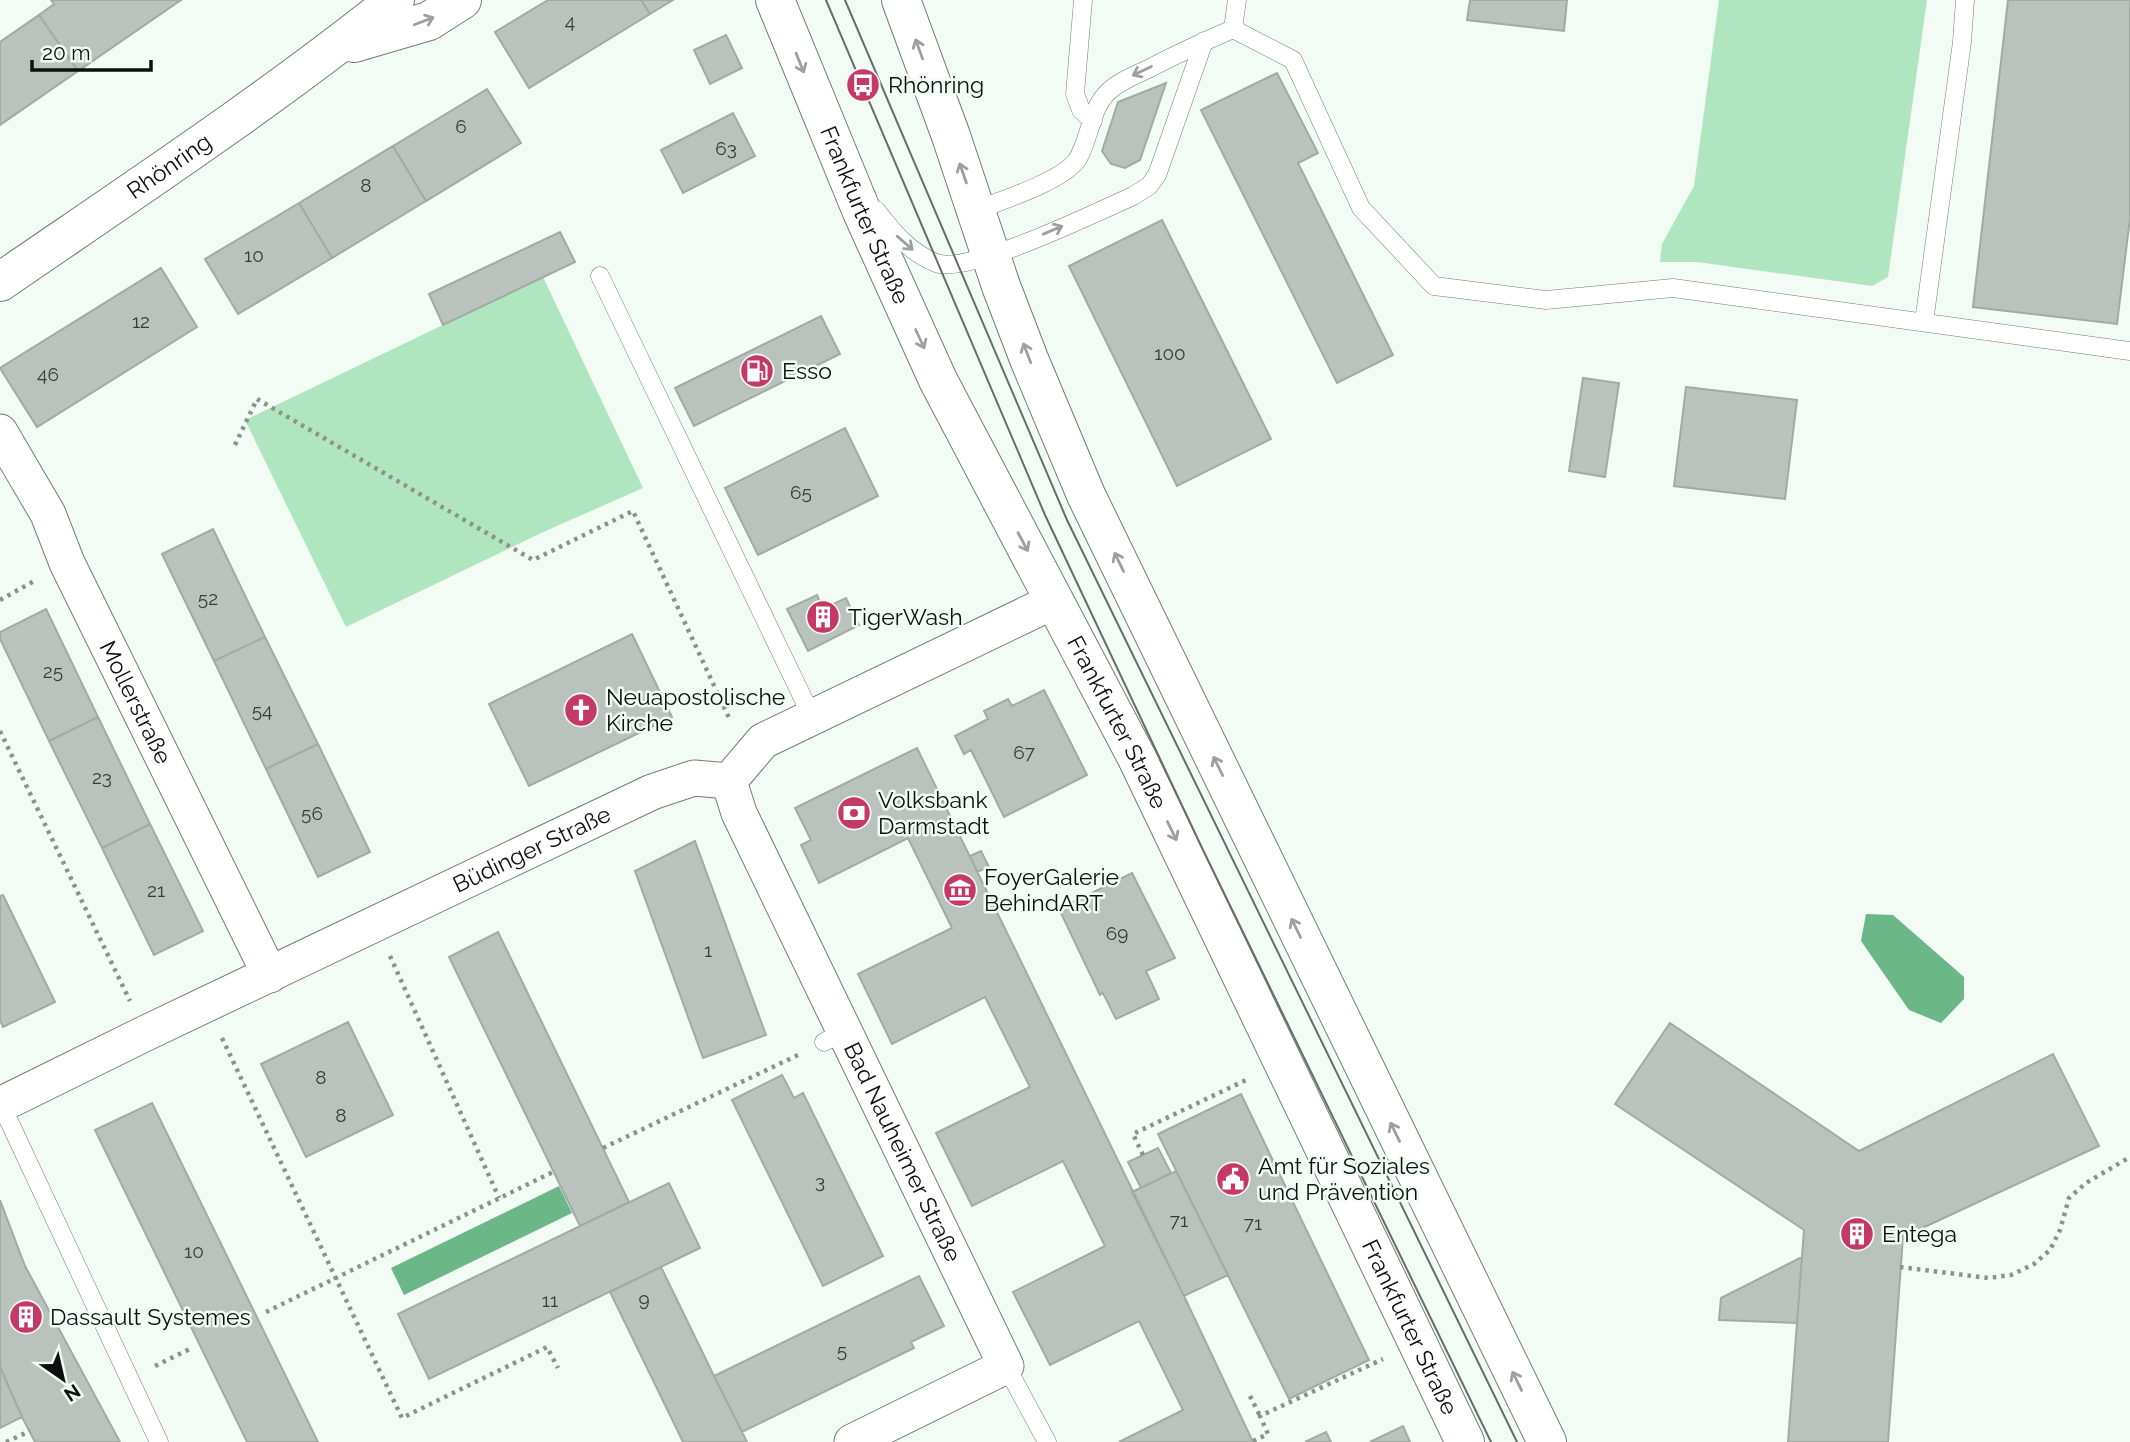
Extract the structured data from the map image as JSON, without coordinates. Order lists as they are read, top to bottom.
{
  "streets": {
    "main road": ["Rhönring", "Frankfurter Straße"],
    "street": ["Mollerstraße", "Büdinger Straße", "Bad Nauheimer Straße"]
  },
  "crossings": [
    ["Mollerstraße", "Büdinger Straße"],
    ["Büdinger Straße", "Bad Nauheimer Straße"]
  ],
  "places": {
    "bus stop": ["Rhönring"],
    "fuel station": ["Esso"],
    "building": ["TigerWash", "Entega", "Dassault Systemes"],
    "church": ["Neuapostolische Kirche"],
    "bank": ["Volksbank Darmstadt"],
    "museum": ["FoyerGalerie BehindART"],
    "public building": ["Amt für Soziales und Prävention"]
  },
  "house_numbers": [
    "4",
    "6",
    "63",
    "8",
    "10",
    "12",
    "100",
    "46",
    "65",
    "52",
    "25",
    "54",
    "67",
    "23",
    "56",
    "21",
    "69",
    "1",
    "8",
    "8",
    "3",
    "71",
    "71",
    "10",
    "9",
    "11",
    "5"
  ],
  "scale_bar": "20 m",
  "north": "bottom right"
}
